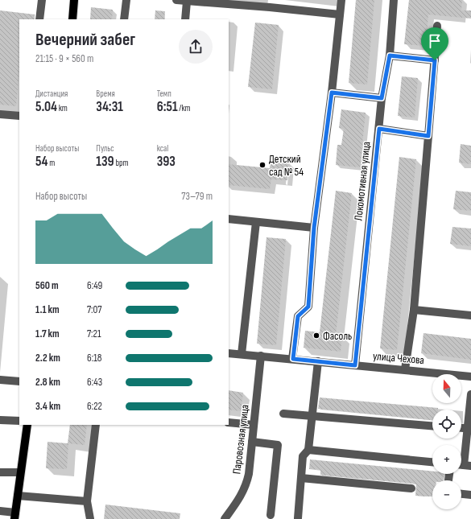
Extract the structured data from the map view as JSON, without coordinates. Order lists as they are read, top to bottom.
{
  "streets": {
    "street": ["Локомотивная улица", "улица Чехова", "Паровозная улица"]
  },
  "crossings": [
    ["Локомотивная улица", "улица Чехова"],
    ["улица Чехова", "Паровозная улица"]
  ],
  "places": ["Детский сад № 54", "Фасоль"],
  "north": "top",
  "page": {
    "heading": ["Вечерний забег", "21:15 · 9 × 560 m"],
    "stats": [
      ["Дистанция", "5.04 km"],
      ["Время", "34:31"],
      ["Темп", "6:51 /km"],
      ["Набор высоты", "54 m"],
      ["Пульс", "139 bpm"],
      ["kcal", "393"]
    ],
    "chart": ["Набор высоты", "73–79 m"],
    "list": [
      {
        "name": "560 m",
        "note": "6:49"
      },
      {
        "name": "1.1 km",
        "note": "7:07"
      },
      {
        "name": "1.7 km",
        "note": "7:21"
      },
      {
        "name": "2.2 km",
        "note": "6:18"
      },
      {
        "name": "2.8 km",
        "note": "6:43"
      },
      {
        "name": "3.4 km",
        "note": "6:22"
      }
    ],
    "map_buttons": ["+", "−"]
  }
}
